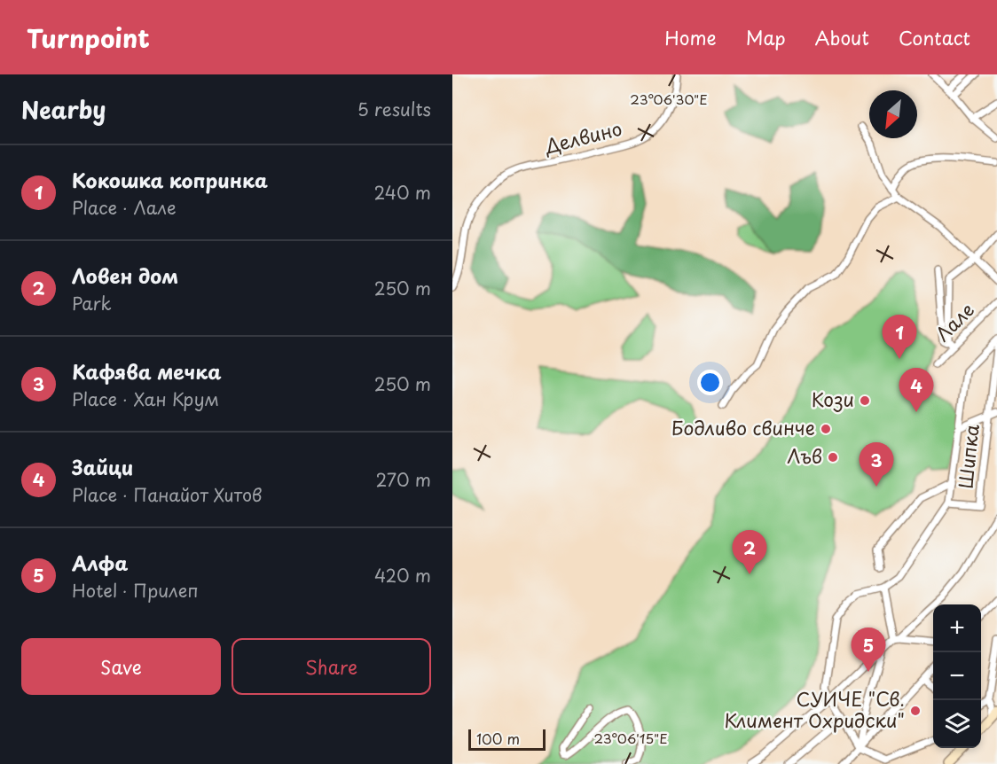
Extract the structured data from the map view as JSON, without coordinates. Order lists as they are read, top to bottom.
{
  "streets": {
    "street": ["Делвино", "Лале", "Шипка"]
  },
  "places": [
    "Кози",
    "Бодливо свинче",
    "Лъв",
    "СУИЧЕ \"Св. Климент Охридски\""
  ],
  "scale_bar": "100 m",
  "north": "bottom left",
  "page": {
    "header": "Turnpoint",
    "nav": [
      "Home",
      "Map",
      "About",
      "Contact"
    ],
    "heading": ["Nearby", "5 results"],
    "list": [
      {
        "mark": "1",
        "name": "Кокошка копринка",
        "note": "Place · Лале",
        "value": "240 m"
      },
      {
        "mark": "2",
        "name": "Ловен дом",
        "note": "Park",
        "value": "250 m"
      },
      {
        "mark": "3",
        "name": "Кафява мечка",
        "note": "Place · Хан Крум",
        "value": "250 m"
      },
      {
        "mark": "4",
        "name": "Зайци",
        "note": "Place · Панайот Хитов",
        "value": "270 m"
      },
      {
        "mark": "5",
        "name": "Алфа",
        "note": "Hotel · Прилеп",
        "value": "420 m"
      }
    ],
    "pins": [
      "1",
      "4",
      "3",
      "2",
      "5"
    ],
    "map_buttons": ["+", "−"],
    "buttons": ["Save", "Share"],
    "scale": "100 m"
  },
  "coordinates": ["23°06'30\"E", "23°06'15\"E"]
}
